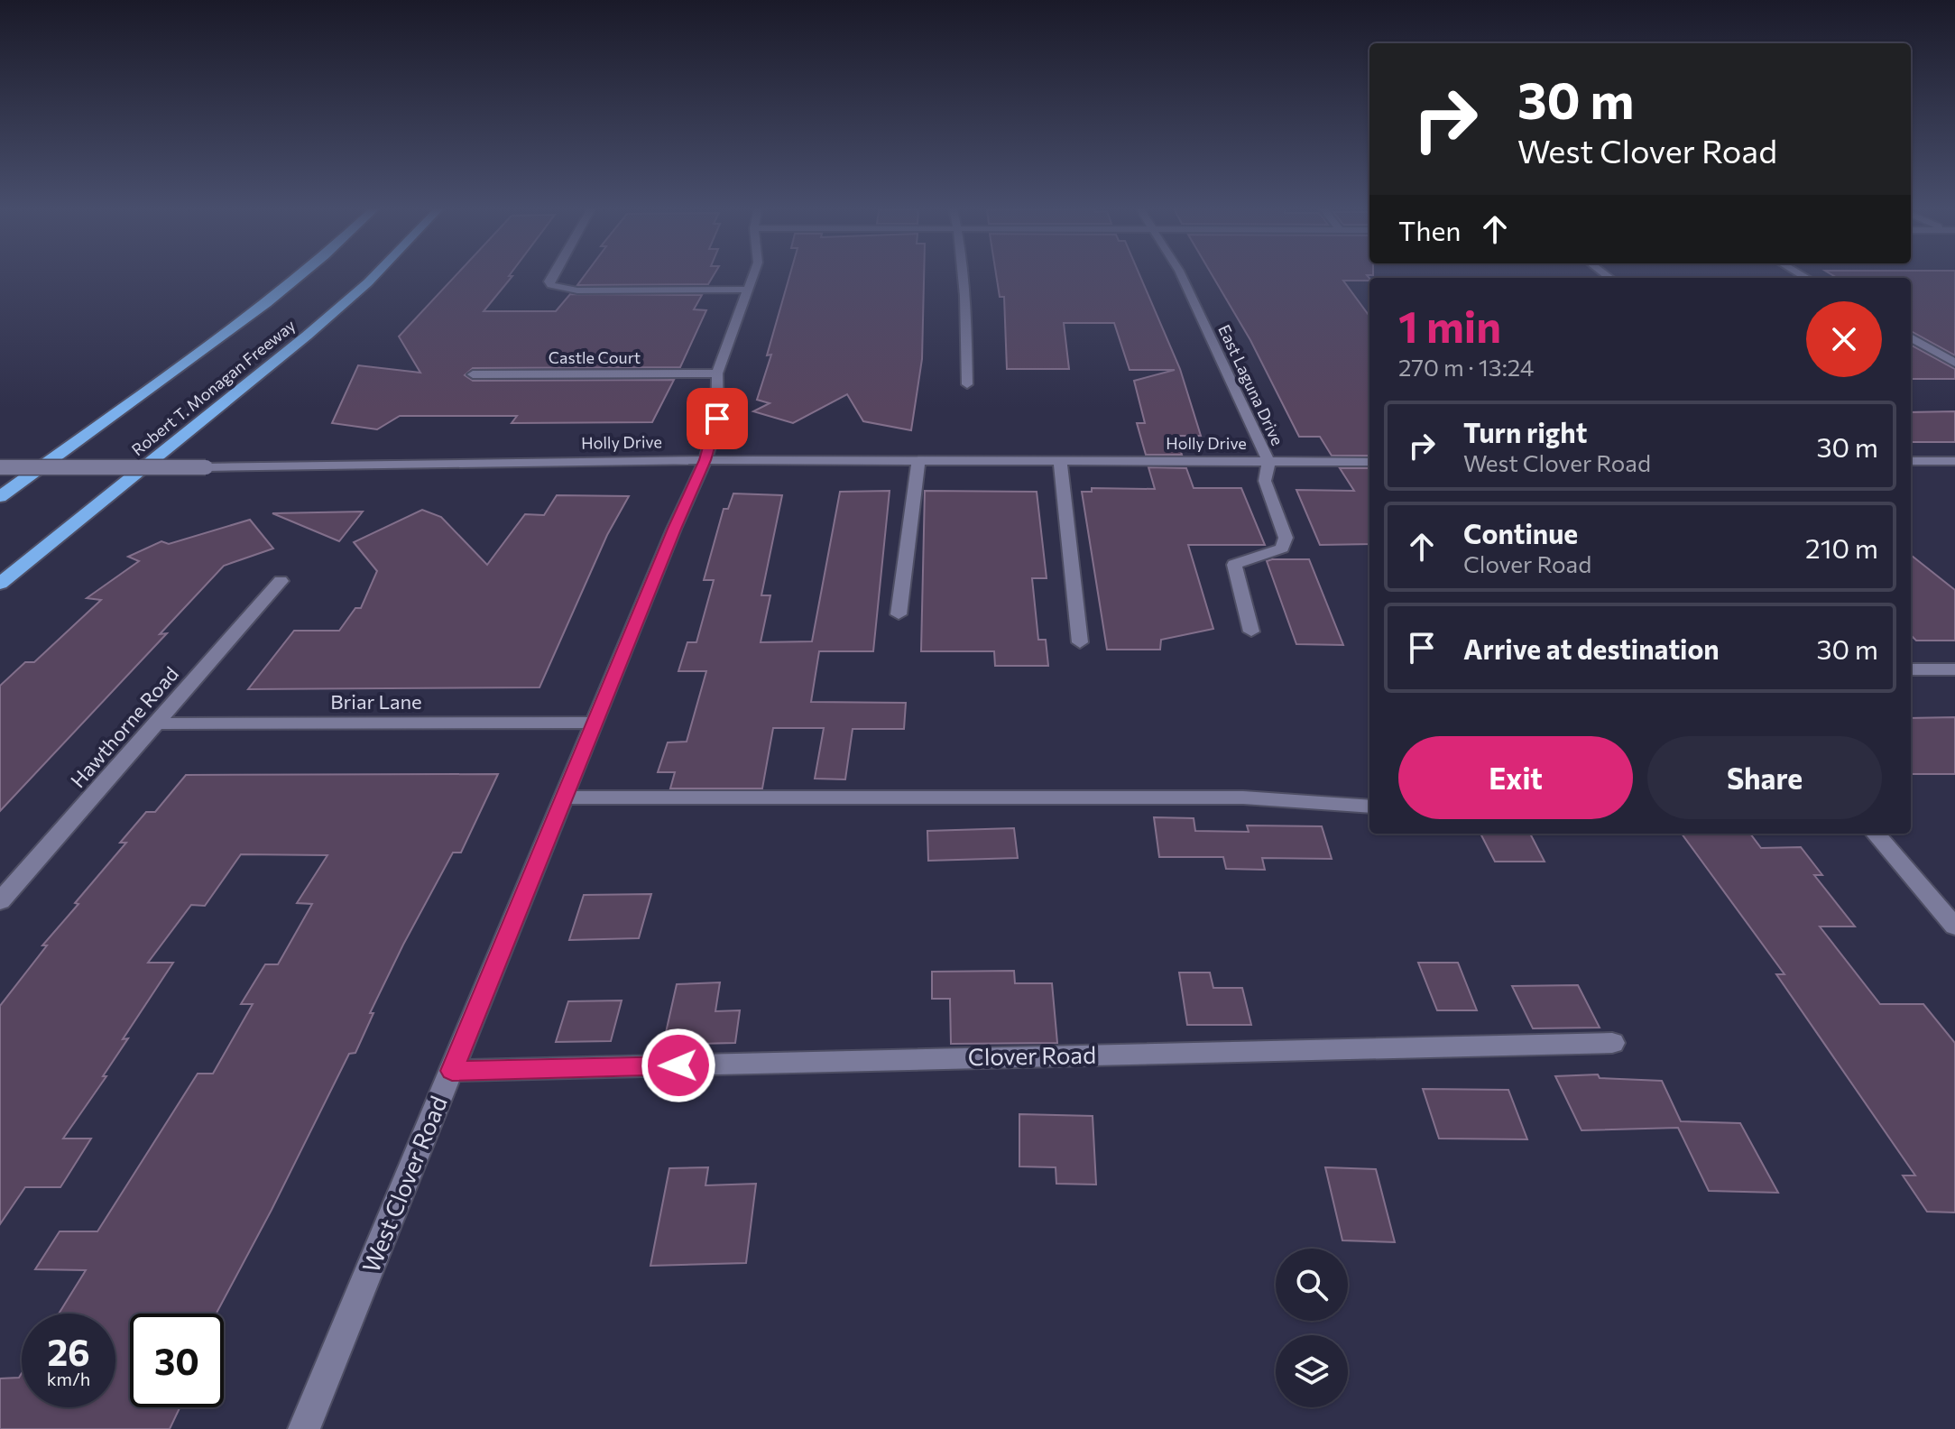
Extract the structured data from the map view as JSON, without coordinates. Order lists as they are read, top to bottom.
{
  "streets": {
    "highway": ["Robert T. Monagan Freeway"],
    "street": [
      "Castle Court",
      "East Laguna Drive",
      "Holly Drive",
      "Briar Lane",
      "Hawthorne Road",
      "Clover Road",
      "West Clover Road"
    ]
  },
  "crossings": [
    ["East Laguna Drive", "Holly Drive"],
    ["Holly Drive", "West Clover Road"],
    ["Briar Lane", "Hawthorne Road"],
    ["Briar Lane", "West Clover Road"],
    ["Clover Road", "West Clover Road"]
  ],
  "page": {
    "turn": ["30 m", "West Clover Road"],
    "then": "Then",
    "heading": ["1 min", "270 m · 13:24"],
    "list": [
      {
        "name": "Turn right",
        "note": "West Clover Road",
        "value": "30 m"
      },
      {
        "name": "Continue",
        "note": "Clover Road",
        "value": "210 m"
      },
      {
        "name": "Arrive at destination",
        "value": "30 m"
      }
    ],
    "buttons": ["Exit", "Share"],
    "speed": "26 km/h",
    "limit": "30"
  }
}
